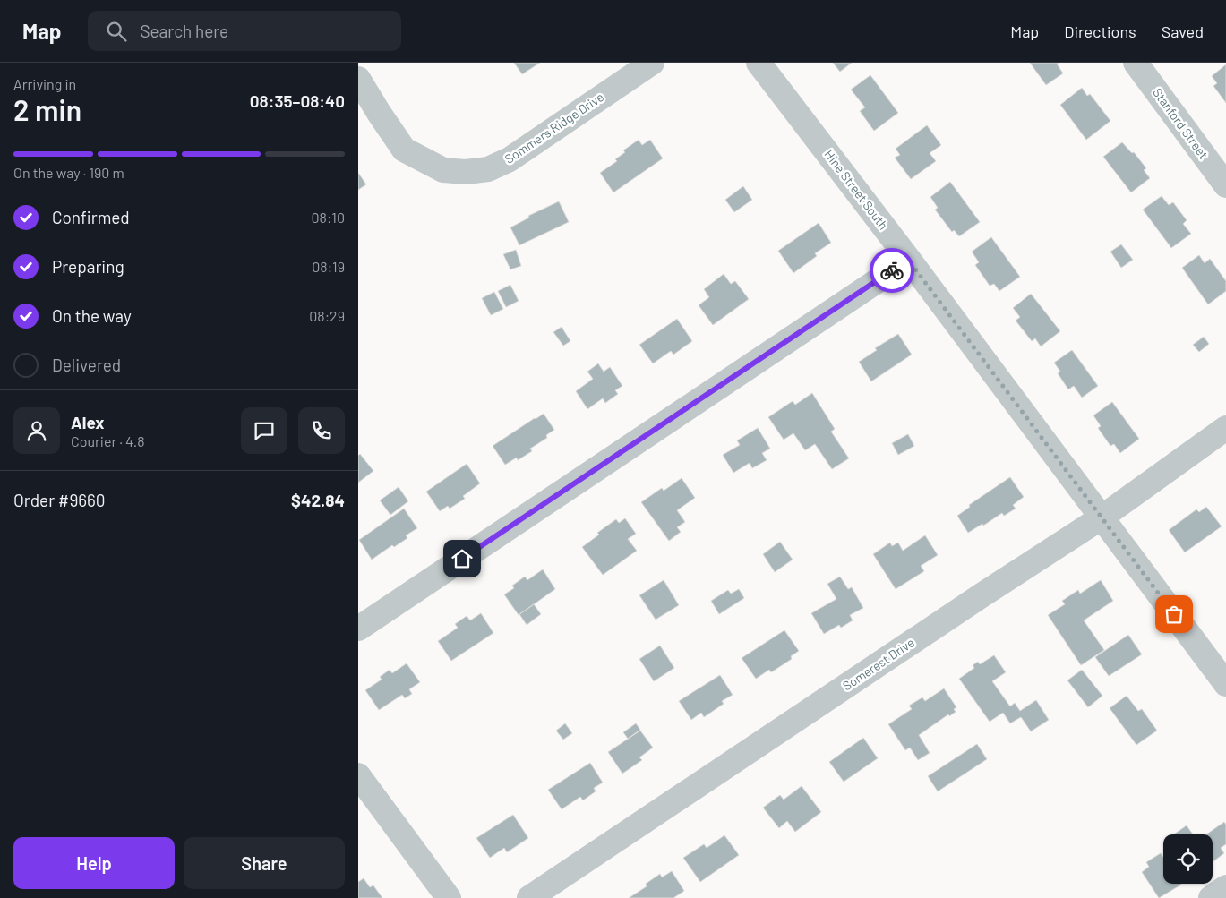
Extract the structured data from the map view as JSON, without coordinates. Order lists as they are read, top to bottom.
{
  "streets": {
    "street": [
      "Stanford Street",
      "Sommers Ridge Drive",
      "Hine Street South",
      "Somerest Drive"
    ]
  },
  "crossings": [
    ["Hine Street South", "Somerest Drive"]
  ],
  "page": {
    "header": "Map",
    "search": "Search here",
    "nav": ["Map", "Directions", "Saved"],
    "heading": ["2 min", "Arriving in", "08:35–08:40"],
    "panel": [
      "Alex",
      "Courier · 4.8",
      "Order #9660",
      "$42.84"
    ],
    "bar": "On the way · 190 m",
    "list": [
      ["Confirmed", "08:10"],
      ["Preparing", "08:19"],
      ["On the way", "08:29"],
      "Delivered"
    ],
    "buttons": ["Help", "Share"]
  }
}
